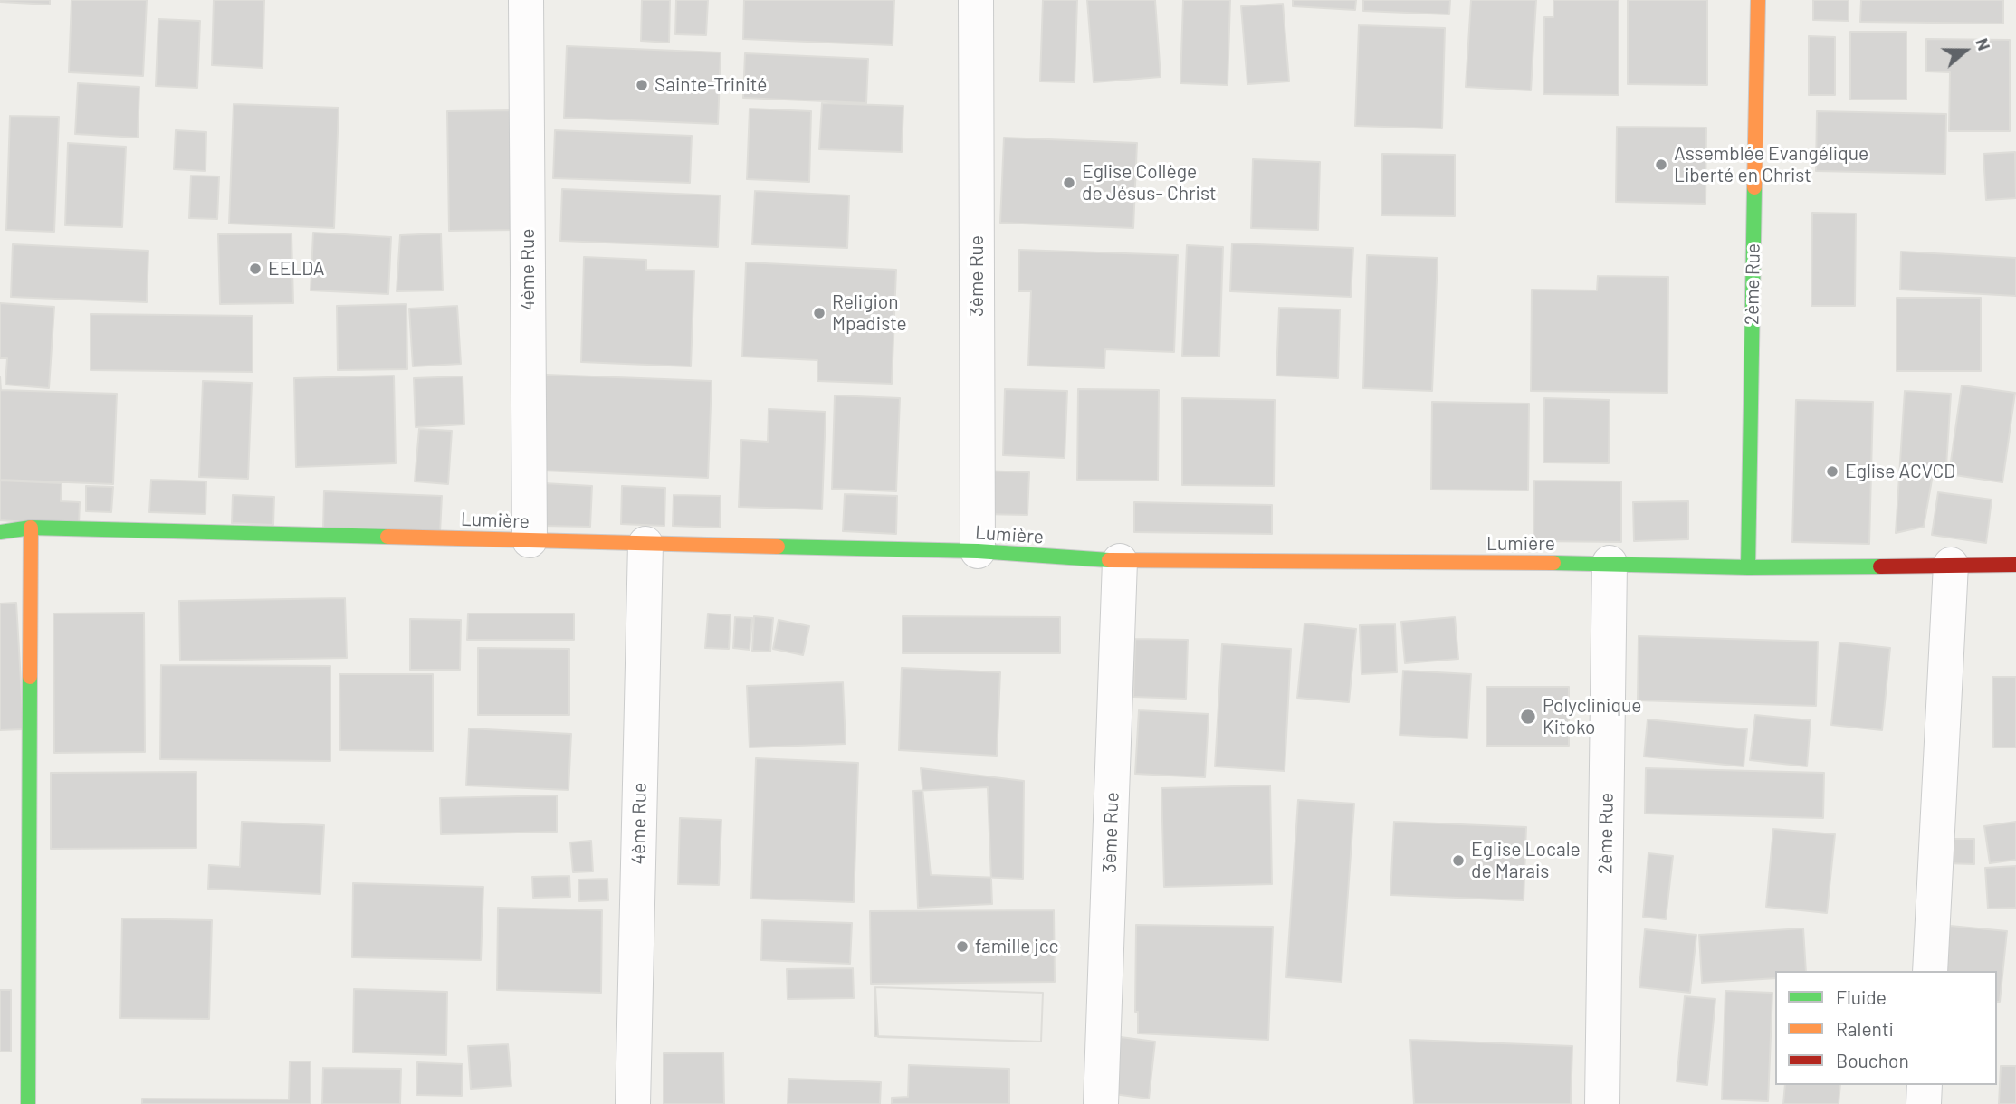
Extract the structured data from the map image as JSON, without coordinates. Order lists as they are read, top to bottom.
{
  "streets": {
    "street": [
      "4ème Rue",
      "3ème Rue",
      "2ème Rue",
      "Lumière"
    ]
  },
  "crossings": [
    ["4ème Rue", "Lumière"],
    ["3ème Rue", "Lumière"],
    ["2ème Rue", "Lumière"]
  ],
  "places": [
    "Sainte-Trinité",
    "Assemblée Evangélique Liberté en Christ",
    "Eglise Collège de Jésus- Christ",
    "EELDA",
    "Religion Mpadiste",
    "Eglise ACVCD",
    "Polyclinique Kitoko",
    "Eglise Locale de Marais",
    "famille jcc"
  ],
  "legend": ["Fluide", "Ralenti", "Bouchon"],
  "north": "right"
}
